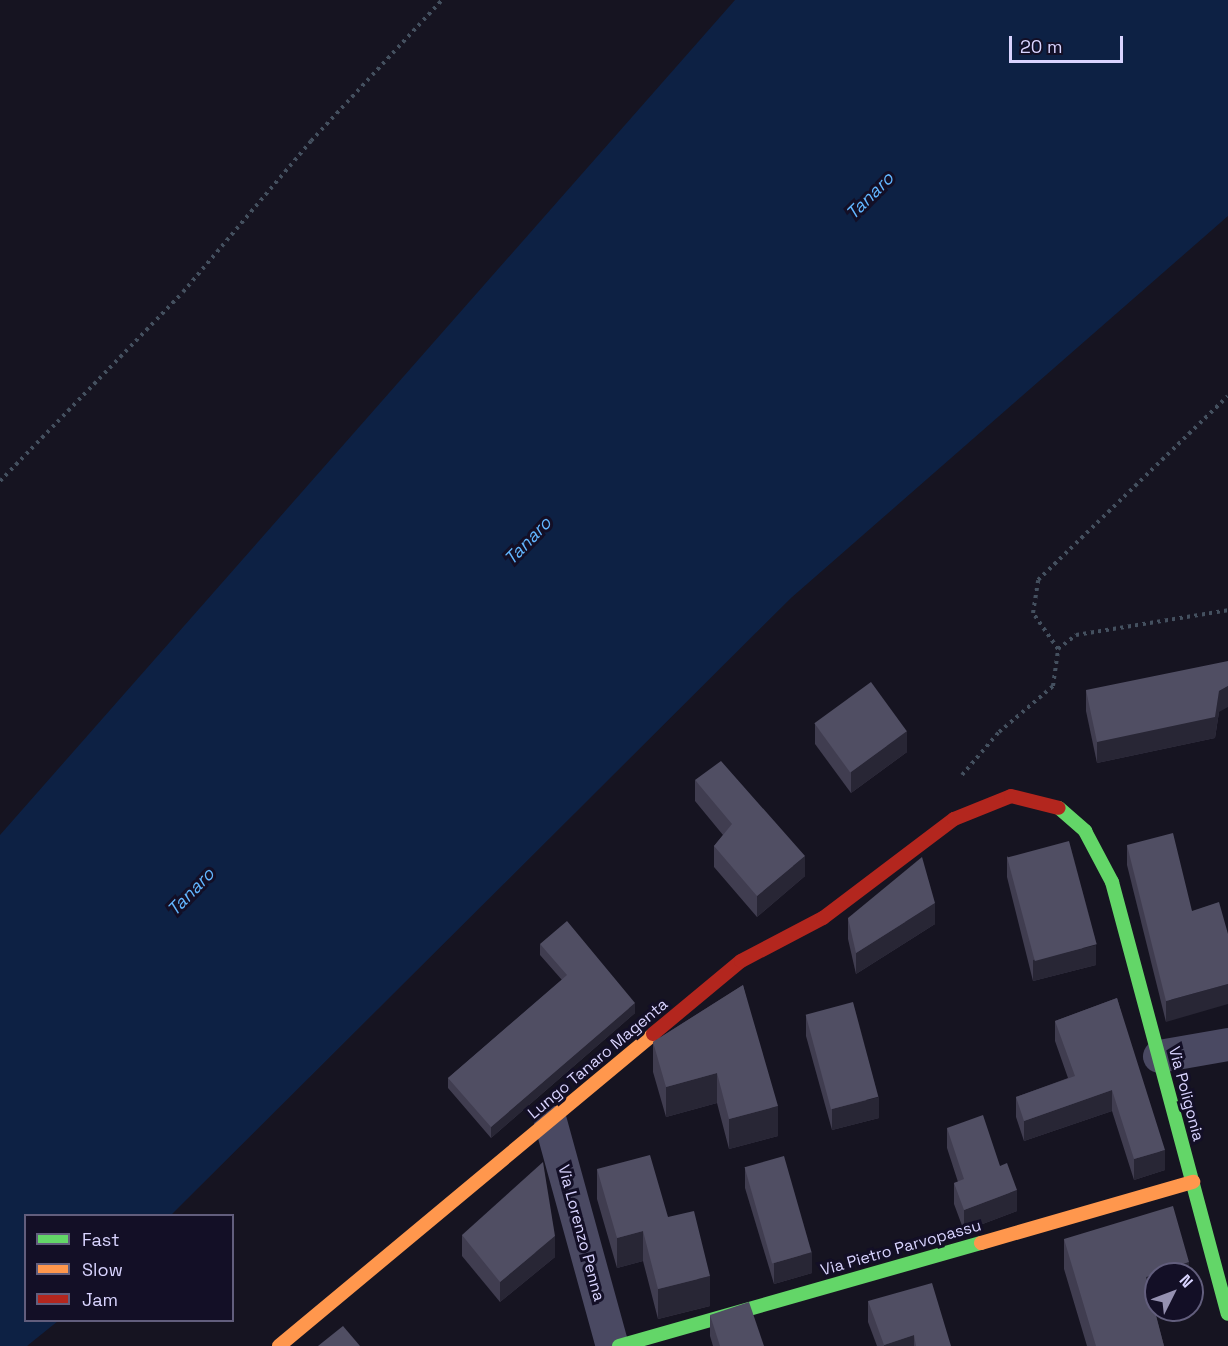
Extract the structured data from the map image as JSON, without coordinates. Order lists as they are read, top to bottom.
{
  "streets": {
    "street": [
      "Lungo Tanaro Magenta",
      "Via Poligonia",
      "Via Lorenzo Penna",
      "Via Pietro Parvopassu"
    ]
  },
  "crossings": [
    ["Lungo Tanaro Magenta", "Via Poligonia"],
    ["Lungo Tanaro Magenta", "Via Lorenzo Penna"],
    ["Via Poligonia", "Via Pietro Parvopassu"]
  ],
  "water": ["Tanaro"],
  "legend": ["Fast", "Slow", "Jam"],
  "scale_bar": "20 m",
  "north": "top right"
}
